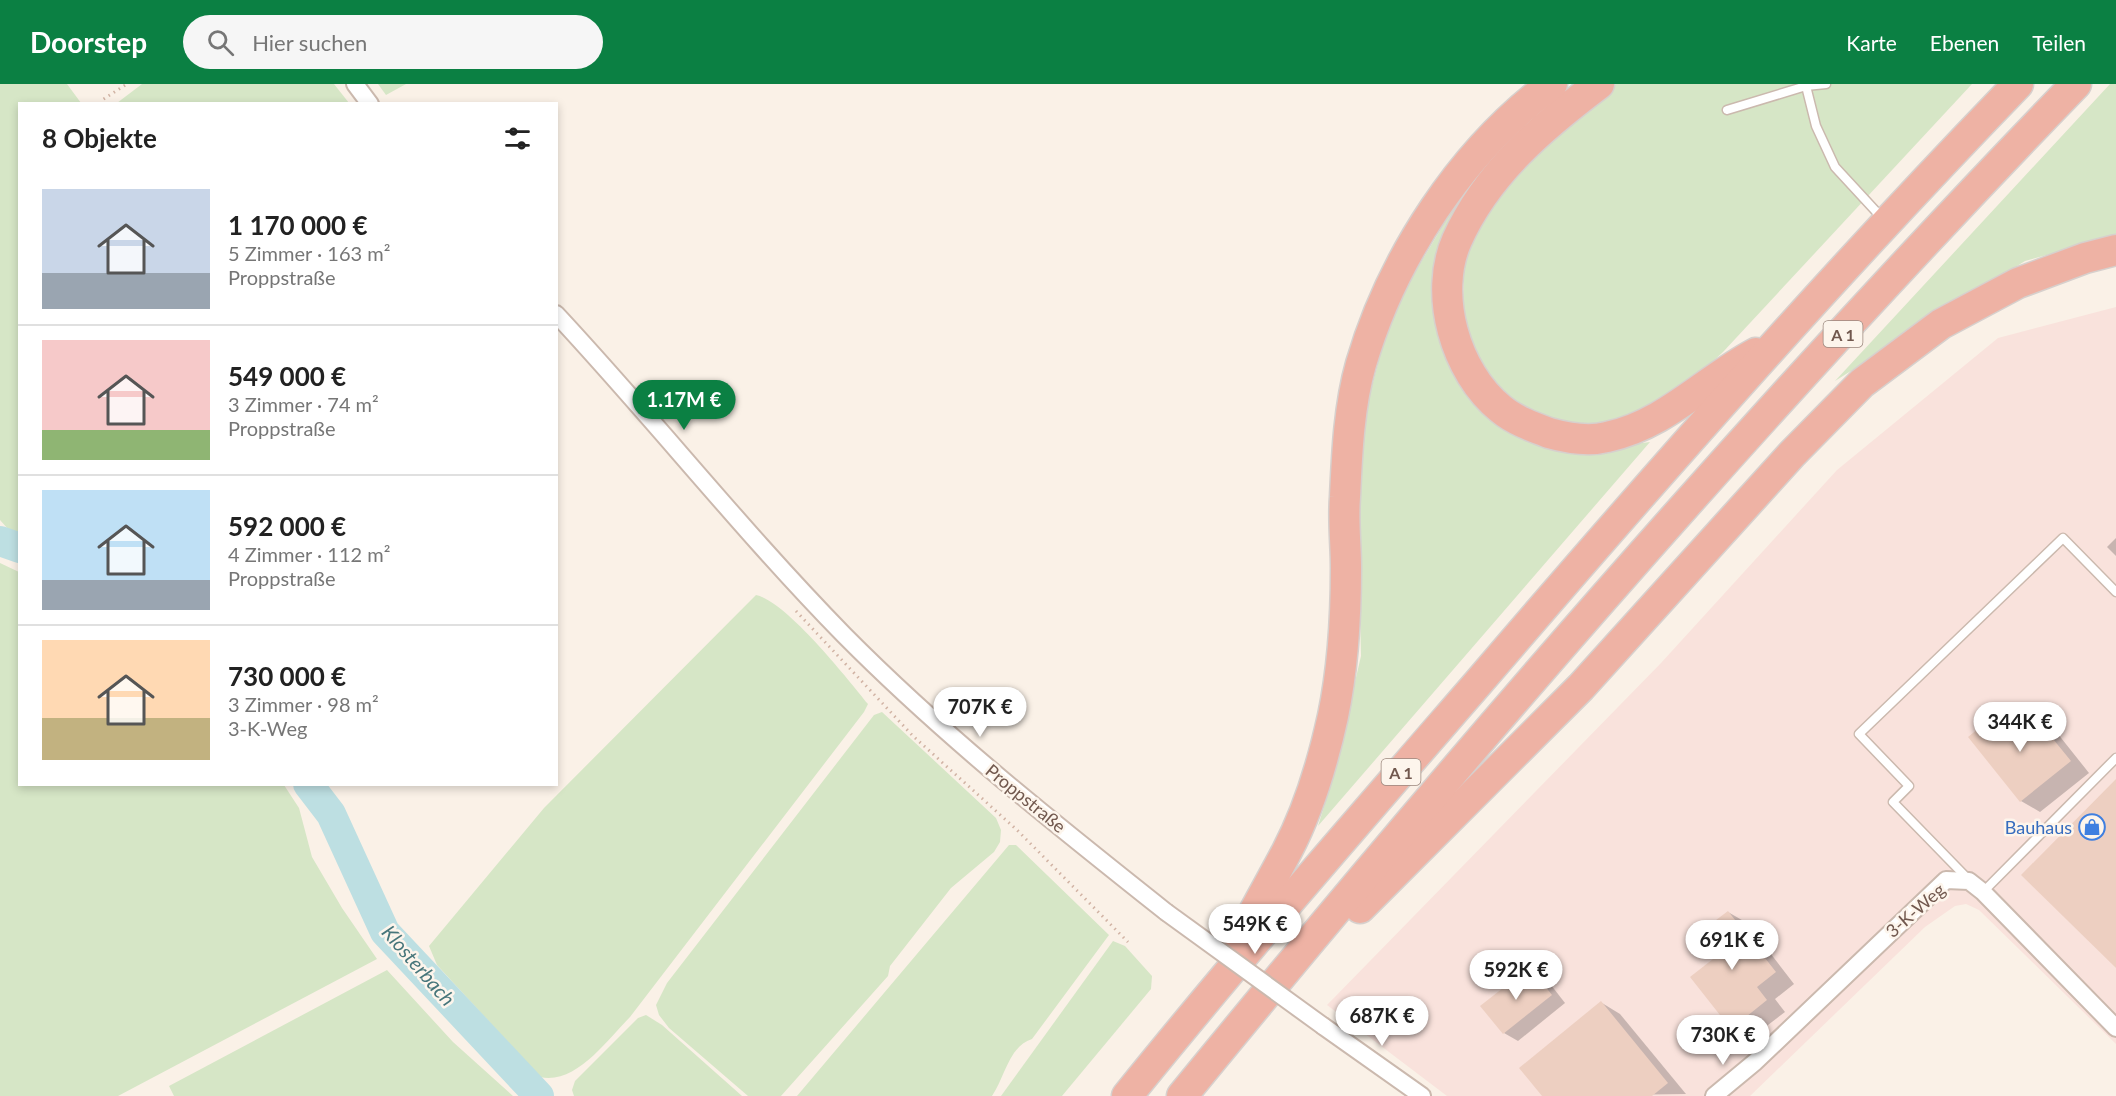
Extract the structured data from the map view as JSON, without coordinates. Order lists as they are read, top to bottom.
{
  "streets": {
    "highway": ["A 1"],
    "street": ["Proppstraße", "3-K-Weg"]
  },
  "water": ["Klosterbach"],
  "places": {
    "shop": ["Bauhaus"]
  },
  "page": {
    "header": "Doorstep",
    "search": "Hier suchen",
    "nav": ["Karte", "Ebenen", "Teilen"],
    "heading": "8 Objekte",
    "list": [
      {
        "name": "1 170 000 €",
        "note": "5 Zimmer · 163 m² · Proppstraße"
      },
      {
        "name": "549 000 €",
        "note": "3 Zimmer · 74 m² · Proppstraße"
      },
      {
        "name": "592 000 €",
        "note": "4 Zimmer · 112 m² · Proppstraße"
      },
      {
        "name": "730 000 €",
        "note": "3 Zimmer · 98 m² · 3-K-Weg"
      }
    ],
    "price": [
      "1.17M €",
      "707K €",
      "344K €",
      "549K €",
      "691K €",
      "592K €",
      "687K €",
      "730K €"
    ]
  }
}
